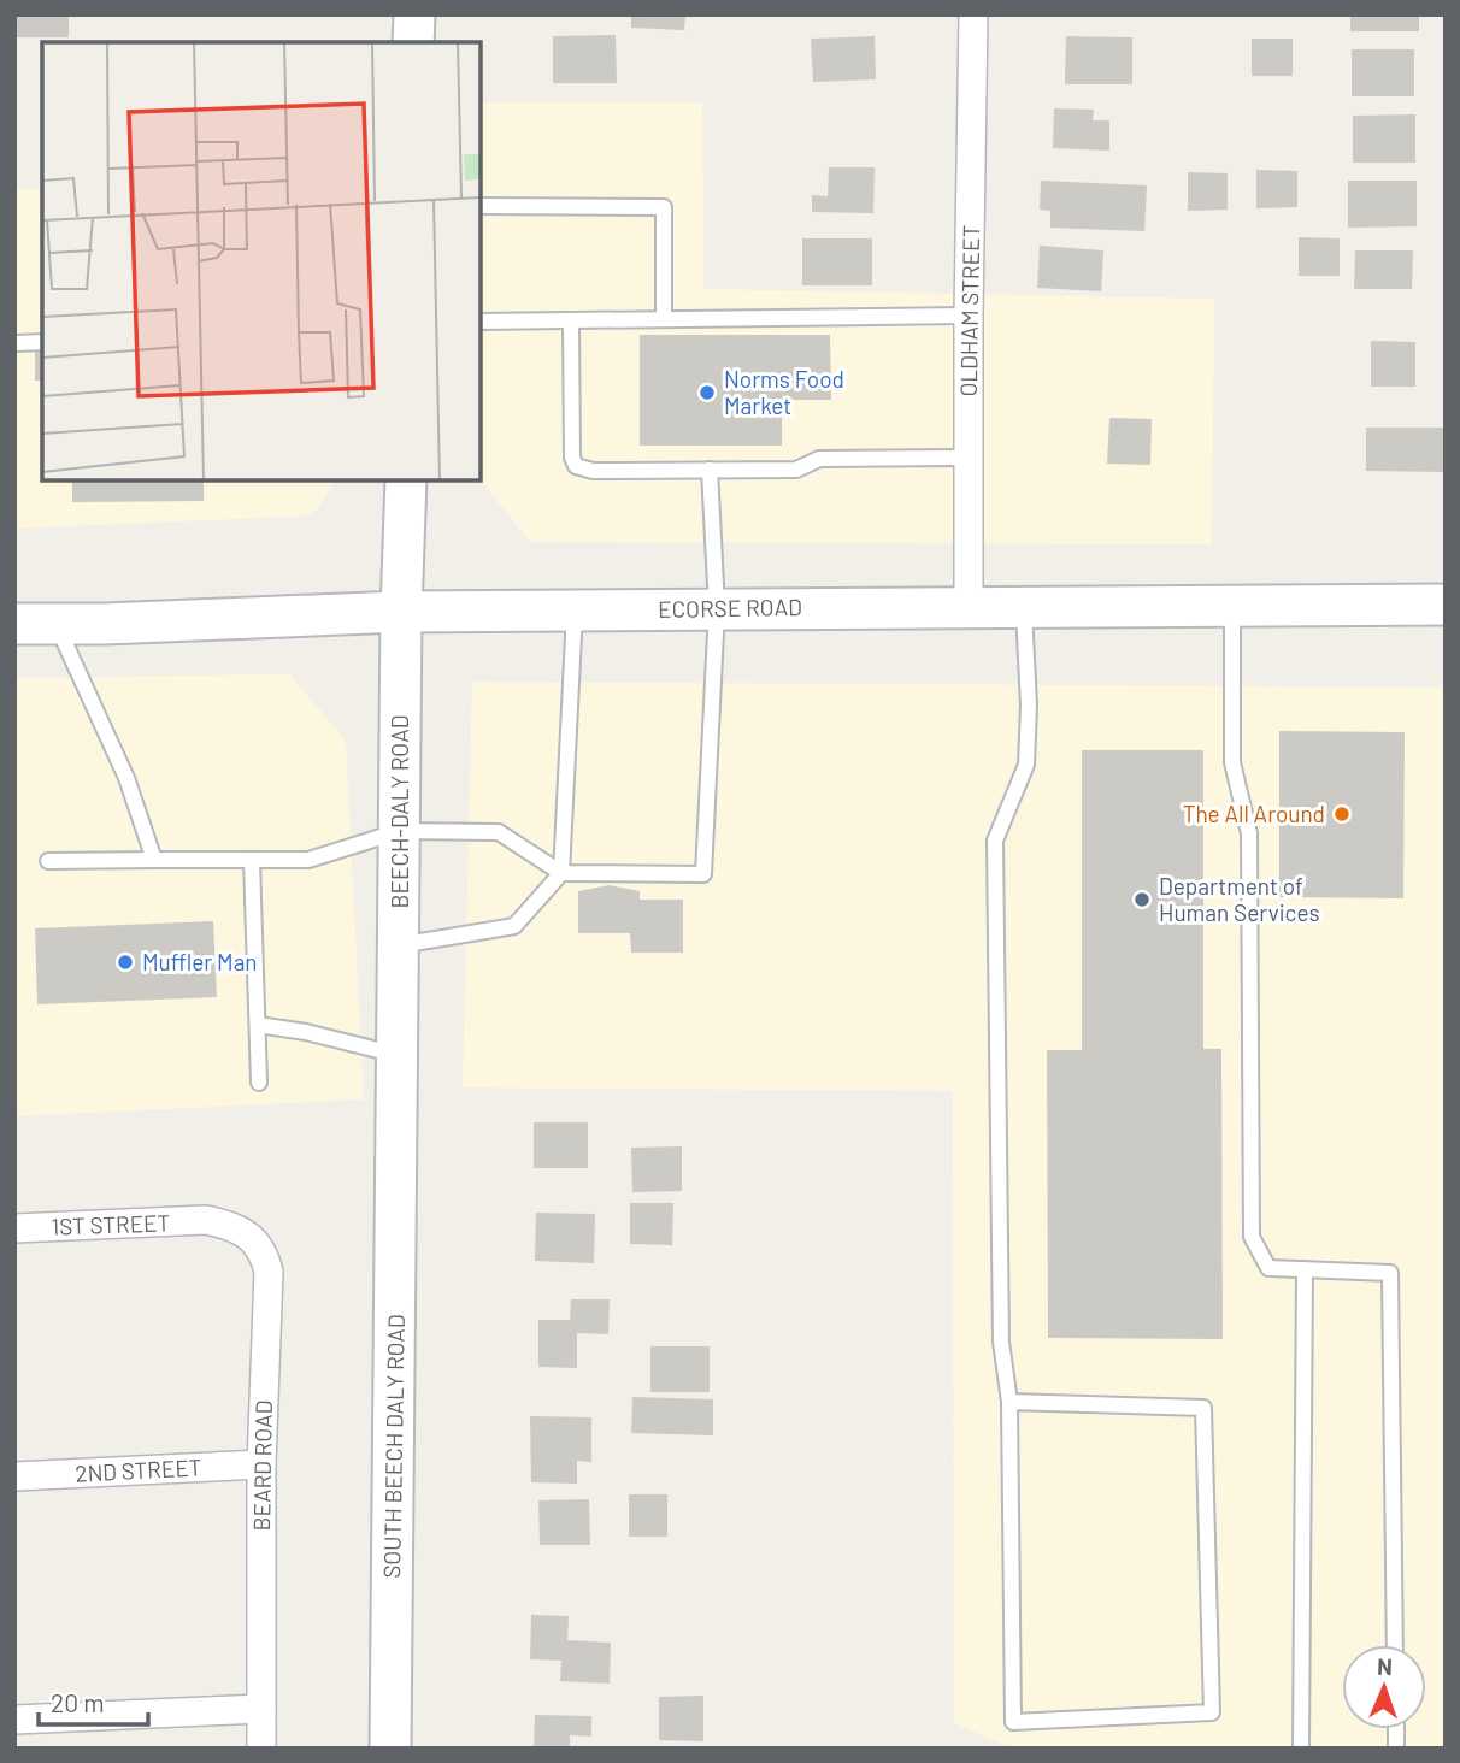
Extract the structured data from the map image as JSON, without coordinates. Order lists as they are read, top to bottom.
{
  "streets": {
    "main road": ["ECORSE ROAD", "BEECH-DALY ROAD", "SOUTH BEECH DALY ROAD"],
    "street": [
      "OLDHAM STREET",
      "1ST STREET",
      "BEARD ROAD",
      "2ND STREET"
    ]
  },
  "crossings": [
    ["OLDHAM STREET", "ECORSE ROAD"],
    ["ECORSE ROAD", "BEECH-DALY ROAD"],
    ["BEECH-DALY ROAD", "SOUTH BEECH DALY ROAD"],
    ["1ST STREET", "BEARD ROAD"],
    ["BEARD ROAD", "2ND STREET"]
  ],
  "places": [
    "Norms Food Market",
    "The All Around",
    "Department of Human Services",
    "Muffler Man"
  ],
  "scale_bar": "20 m",
  "north": "top"
}
